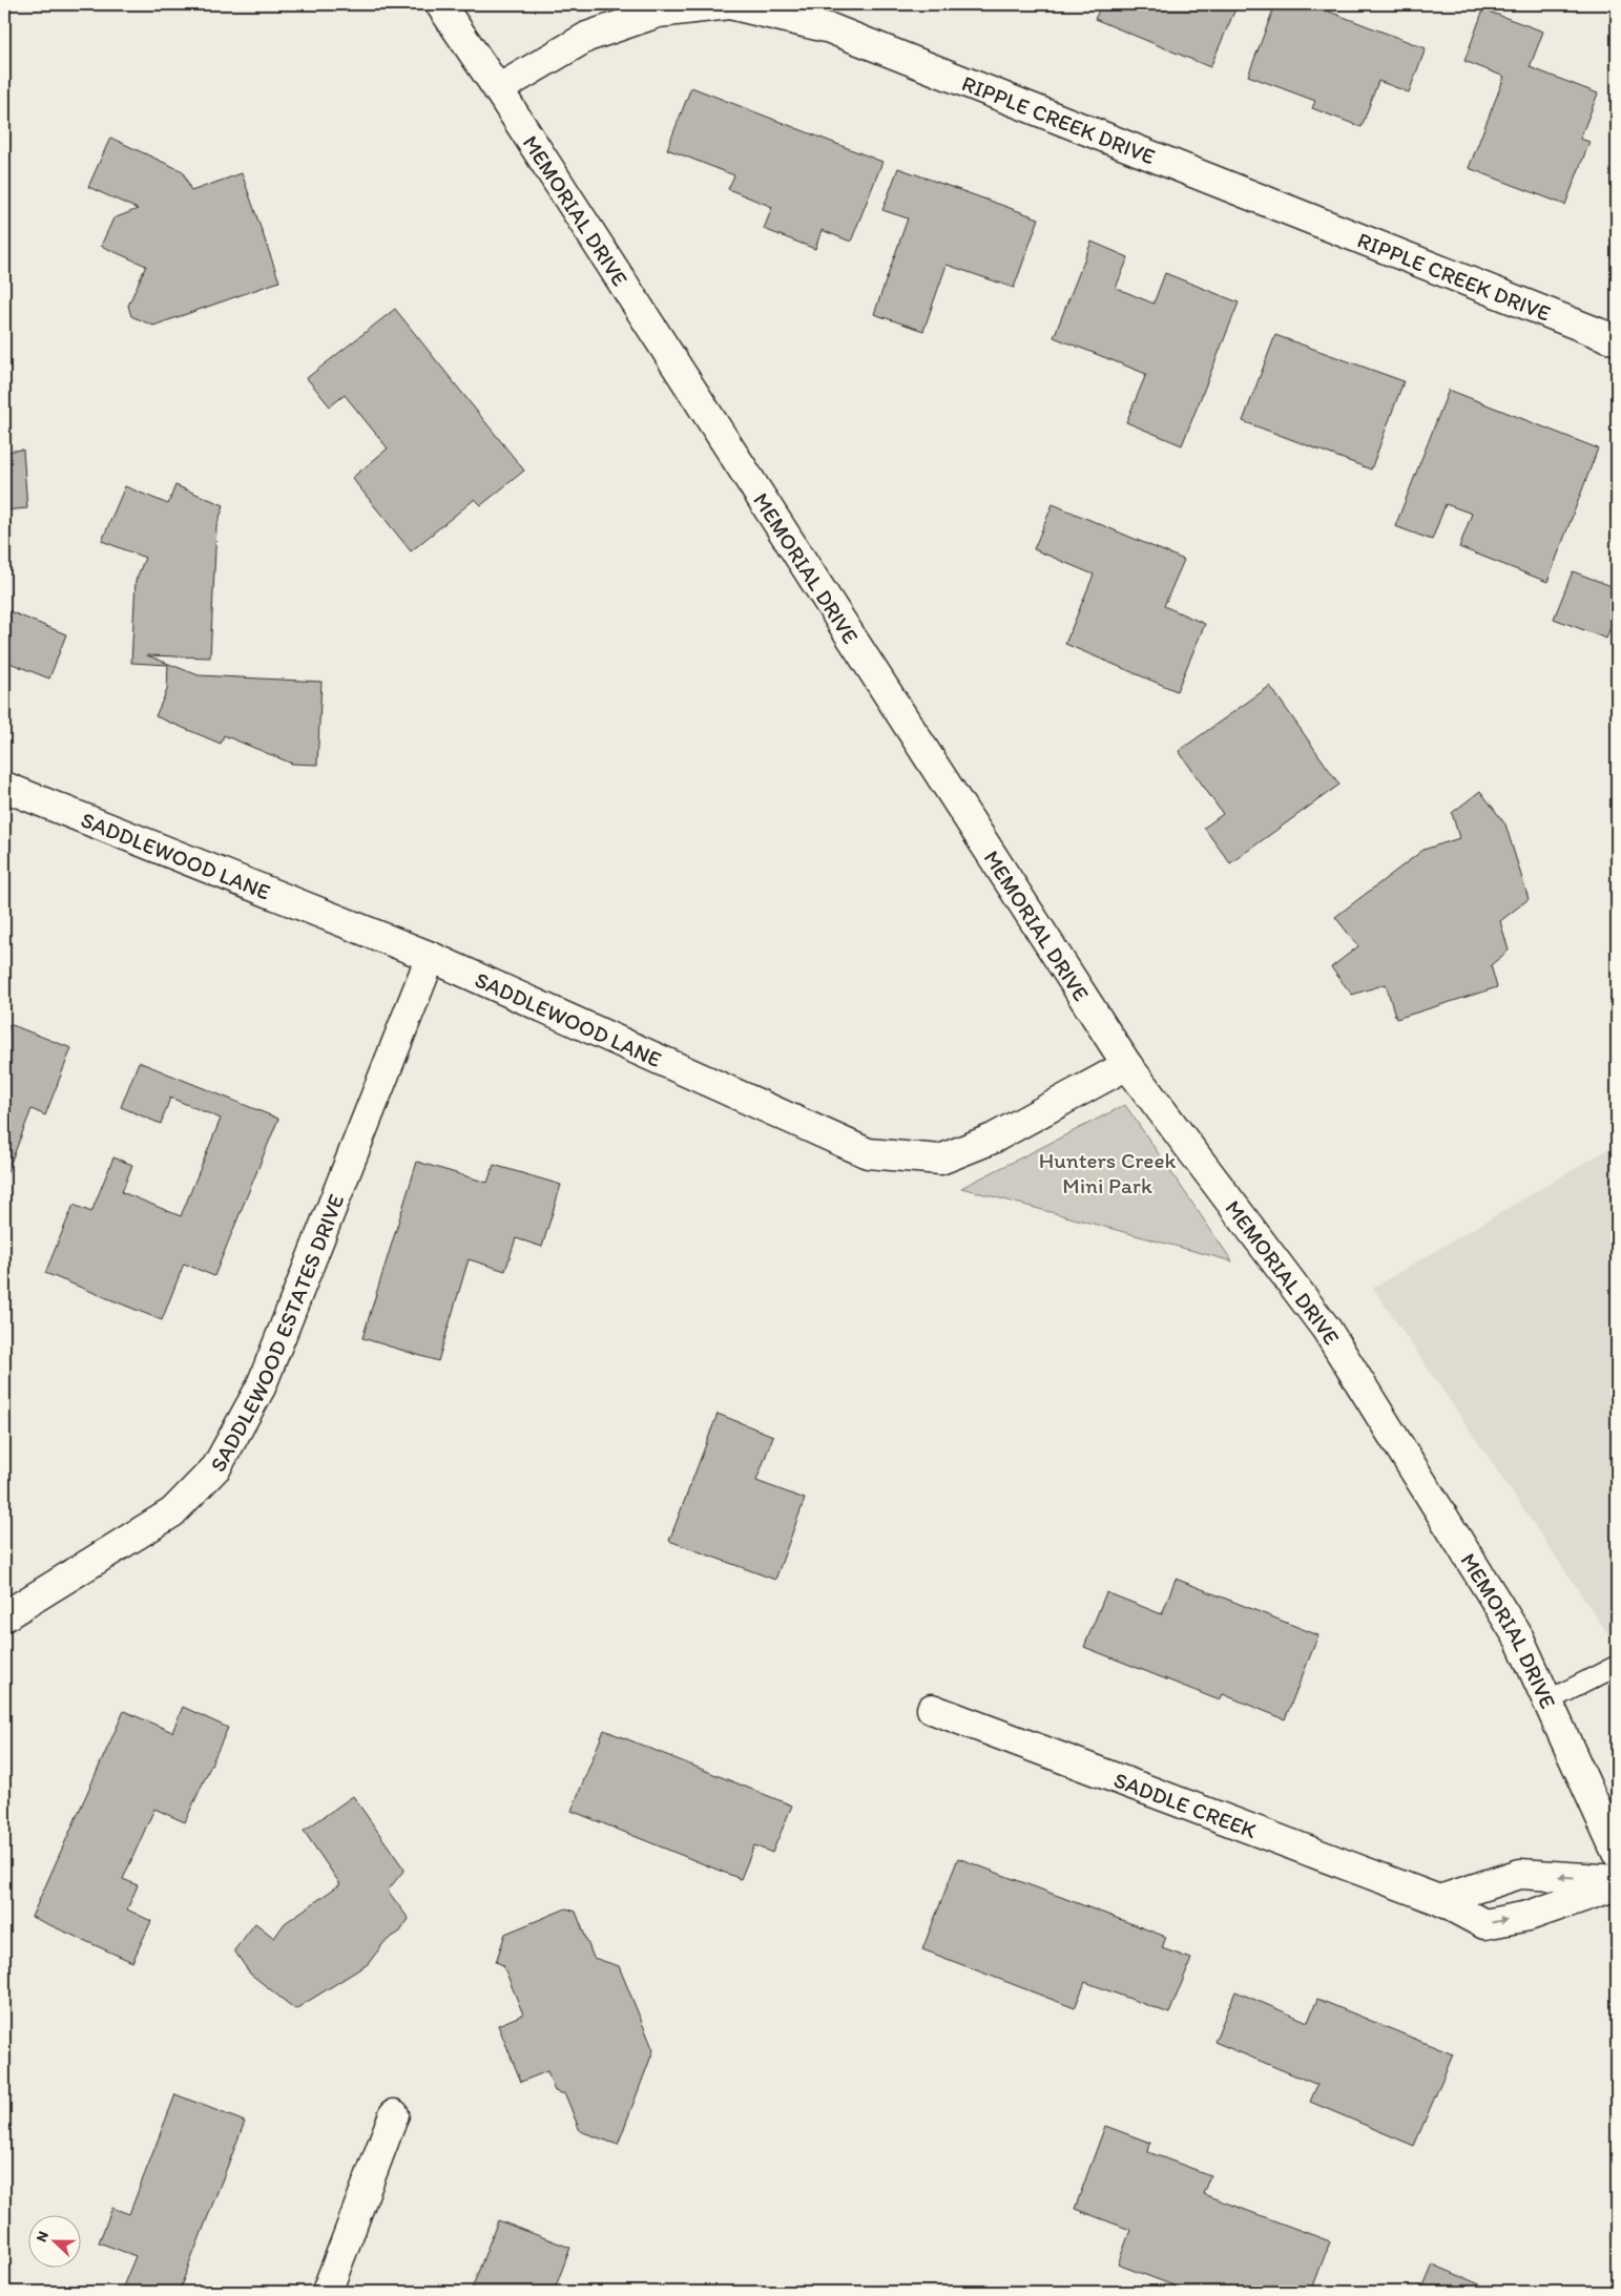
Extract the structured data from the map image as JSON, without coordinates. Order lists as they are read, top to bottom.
{
  "streets": {
    "street": [
      "RIPPLE CREEK DRIVE",
      "MEMORIAL DRIVE",
      "SADDLEWOOD LANE",
      "SADDLEWOOD ESTATES DRIVE",
      "SADDLE CREEK"
    ]
  },
  "crossings": [
    ["RIPPLE CREEK DRIVE", "MEMORIAL DRIVE"],
    ["MEMORIAL DRIVE", "SADDLEWOOD LANE"],
    ["SADDLEWOOD LANE", "SADDLEWOOD ESTATES DRIVE"]
  ],
  "parks": ["Hunters Creek Mini Park"],
  "north": "left"
}
